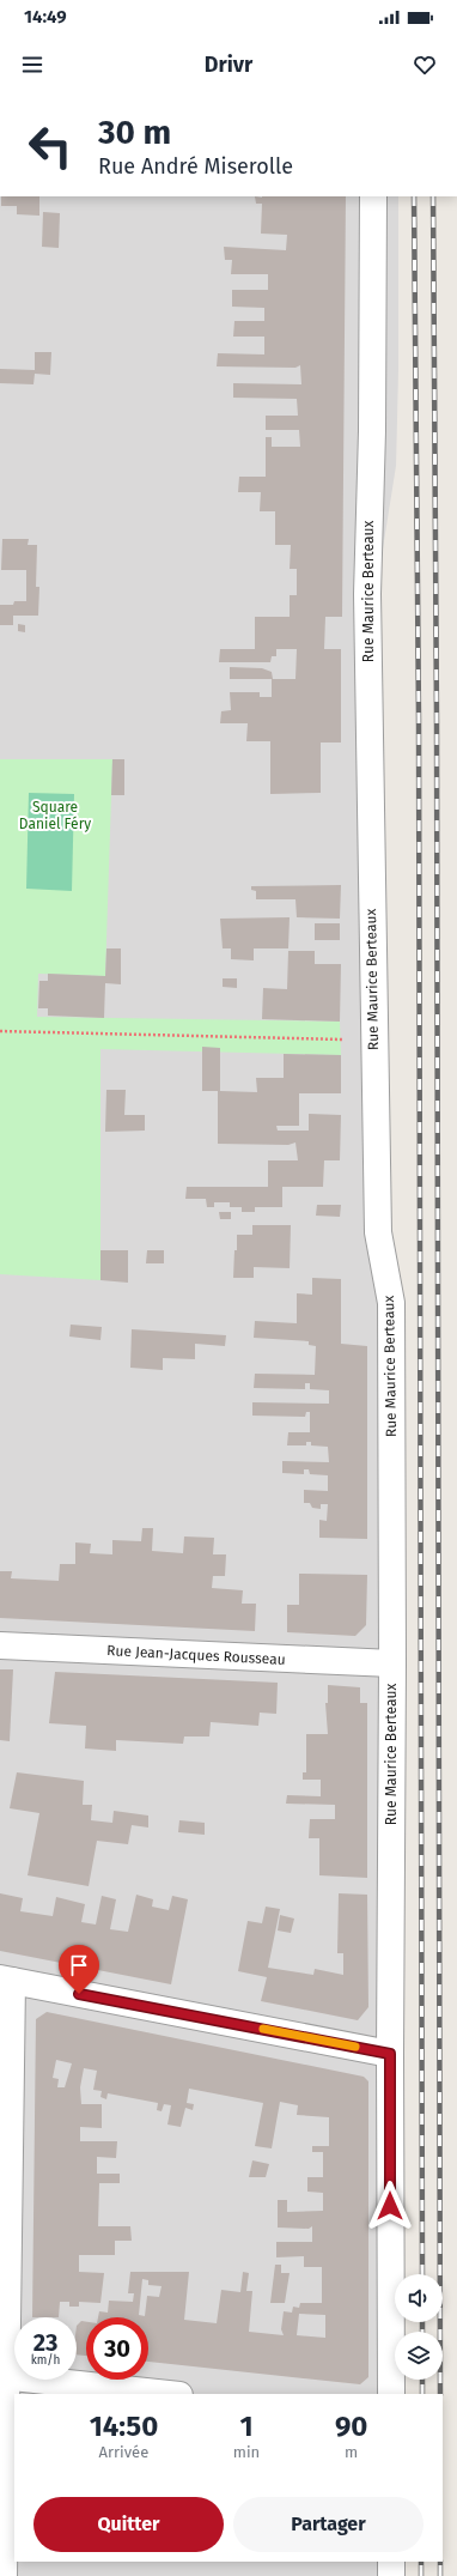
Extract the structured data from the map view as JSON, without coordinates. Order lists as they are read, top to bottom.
{
  "streets": {
    "street": ["Rue Maurice Berteaux", "Rue Jean-Jacques Rousseau"]
  },
  "crossings": [
    ["Rue Maurice Berteaux", "Rue Jean-Jacques Rousseau"]
  ],
  "parks": ["Square Daniel Féry"],
  "page": {
    "status": "14:49",
    "header": "Drivr",
    "turn": ["30 m", "Rue André Miserolle"],
    "speed": "23 km/h",
    "limit": "30",
    "eta": [
      "14:50",
      "Arrivée",
      "1",
      "min",
      "90",
      "m"
    ],
    "buttons": ["Quitter", "Partager"]
  }
}
